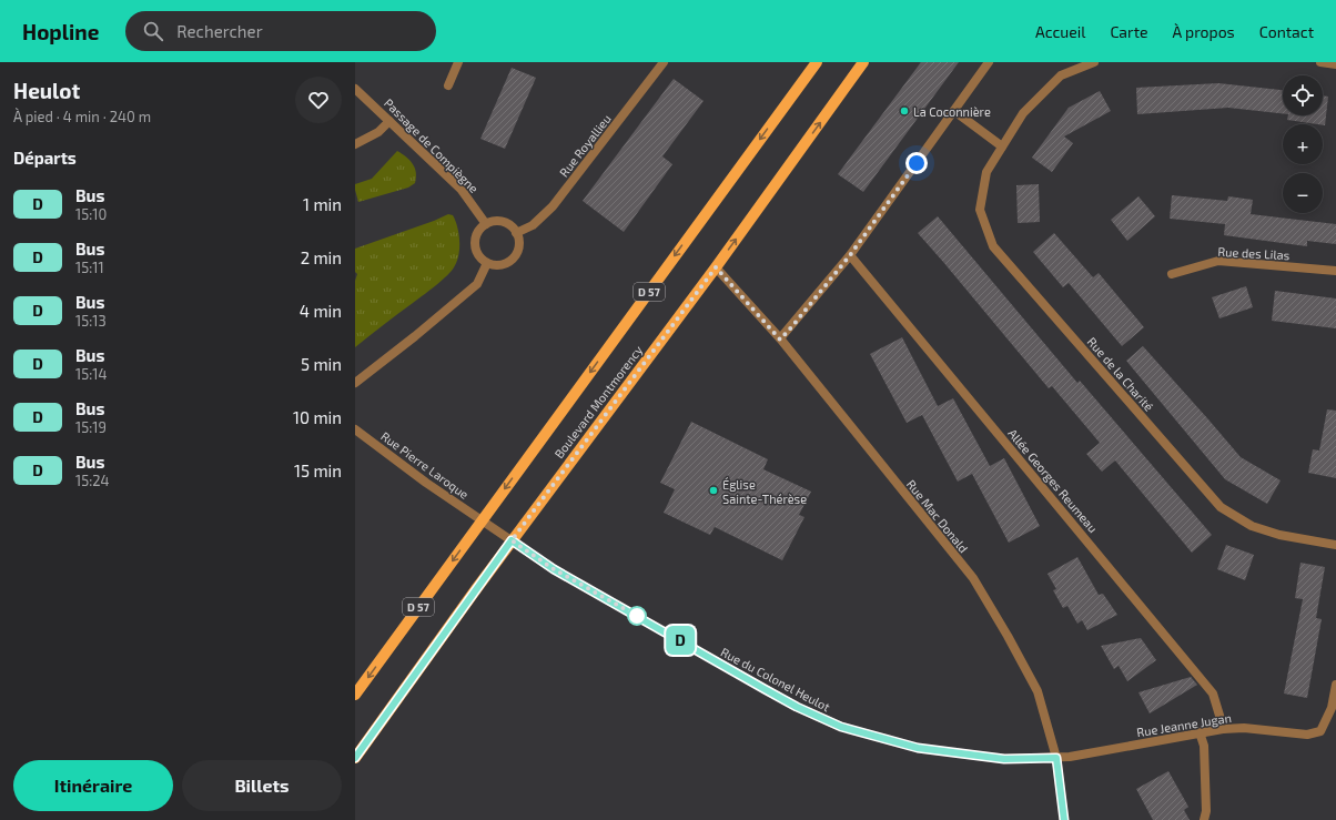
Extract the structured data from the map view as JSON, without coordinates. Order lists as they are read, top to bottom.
{
  "streets": {
    "main road": ["D 57", "Boulevard Montmorency"],
    "street": [
      "Passage de Compiègne",
      "Rue Royallieu",
      "Rue des Lilas",
      "Rue de la Charité",
      "Rue Pierre Laroque",
      "Allée Georges Reumeau",
      "Rue Mac Donald",
      "Rue du Colonel Heulot",
      "Rue Jeanne Jugan"
    ]
  },
  "crossings": [
    ["Passage de Compiègne", "Rue Royallieu"],
    ["Boulevard Montmorency", "Rue Pierre Laroque"],
    ["Boulevard Montmorency", "Rue Mac Donald"],
    ["Boulevard Montmorency", "Rue du Colonel Heulot"],
    ["Rue Pierre Laroque", "Rue du Colonel Heulot"],
    ["Allée Georges Reumeau", "Rue Jeanne Jugan"],
    ["Rue Mac Donald", "Rue du Colonel Heulot"],
    ["Rue Mac Donald", "Rue Jeanne Jugan"],
    ["Rue du Colonel Heulot", "Rue Jeanne Jugan"]
  ],
  "places": ["La Coconnière", "Église Sainte-Thérèse"],
  "lines": ["bus line D"],
  "page": {
    "header": "Hopline",
    "search": "Rechercher",
    "nav": [
      "Accueil",
      "Carte",
      "À propos",
      "Contact"
    ],
    "heading": [
      ["Heulot", "À pied · 4 min · 240 m"],
      "Départs"
    ],
    "on_map": "D",
    "map_buttons": ["+", "−"],
    "list": [
      {
        "mark": "D",
        "name": "Bus",
        "note": "15:10",
        "value": "1 min"
      },
      {
        "mark": "D",
        "name": "Bus",
        "note": "15:11",
        "value": "2 min"
      },
      {
        "mark": "D",
        "name": "Bus",
        "note": "15:13",
        "value": "4 min"
      },
      {
        "mark": "D",
        "name": "Bus",
        "note": "15:14",
        "value": "5 min"
      },
      {
        "mark": "D",
        "name": "Bus",
        "note": "15:19",
        "value": "10 min"
      },
      {
        "mark": "D",
        "name": "Bus",
        "note": "15:24",
        "value": "15 min"
      }
    ],
    "buttons": ["Itinéraire", "Billets"]
  }
}
